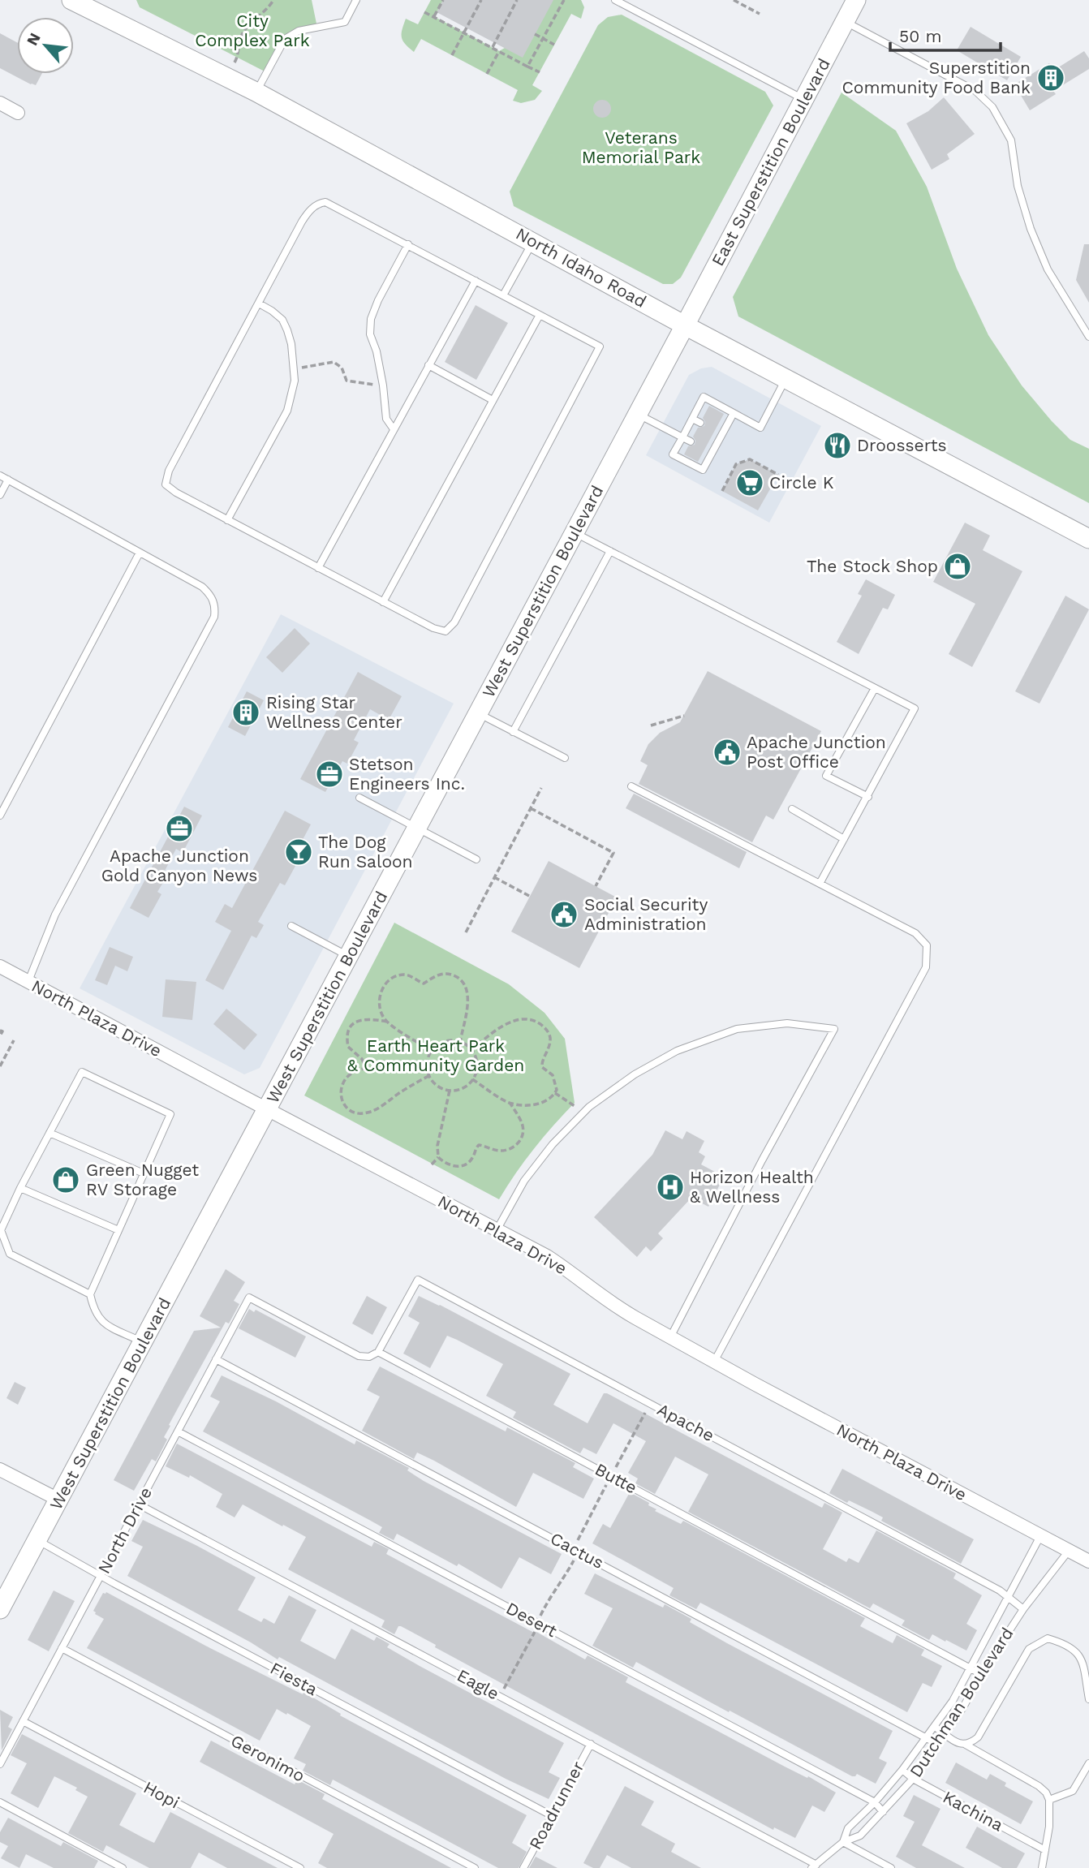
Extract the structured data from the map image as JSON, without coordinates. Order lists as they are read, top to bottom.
{
  "streets": {
    "main road": ["East Superstition Boulevard", "North Idaho Road", "West Superstition Boulevard"],
    "street": ["North Plaza Drive"],
    "lane": [
      "Apache",
      "Butte",
      "North Drive",
      "Cactus",
      "Desert",
      "Fiesta",
      "Eagle",
      "Dutchman Boulevard",
      "Geronimo",
      "Hopi",
      "Roadrunner",
      "Kachina"
    ]
  },
  "crossings": [
    ["East Superstition Boulevard", "North Idaho Road"],
    ["East Superstition Boulevard", "West Superstition Boulevard"],
    ["North Idaho Road", "West Superstition Boulevard"],
    ["West Superstition Boulevard", "North Plaza Drive"],
    ["West Superstition Boulevard", "Fiesta"],
    ["North Plaza Drive", "Dutchman Boulevard"],
    ["Apache", "Butte"],
    ["Apache", "Dutchman Boulevard"],
    ["Butte", "North Drive"],
    ["Butte", "Dutchman Boulevard"],
    ["North Drive", "Cactus"],
    ["North Drive", "Desert"],
    ["North Drive", "Fiesta"],
    ["North Drive", "Eagle"],
    ["North Drive", "Geronimo"],
    ["North Drive", "Hopi"],
    ["Cactus", "Dutchman Boulevard"],
    ["Desert", "Dutchman Boulevard"],
    ["Fiesta", "Roadrunner"],
    ["Eagle", "Dutchman Boulevard"],
    ["Eagle", "Roadrunner"],
    ["Dutchman Boulevard", "Kachina"]
  ],
  "parks": ["City Complex Park", "Veterans Memorial Park", "Earth Heart Park & Community Garden"],
  "places": {
    "building": ["Superstition Community Food Bank", "Rising Star Wellness Center"],
    "restaurant": ["Droosserts"],
    "supermarket": ["Circle K"],
    "shop": ["The Stock Shop", "Green Nugget RV Storage"],
    "public building": ["Apache Junction Post Office", "Social Security Administration"],
    "office": ["Stetson Engineers Inc.", "Apache Junction Gold Canyon News"],
    "bar": ["The Dog Run Saloon"],
    "hospital": ["Horizon Health & Wellness"]
  },
  "scale_bar": "50 m",
  "north": "top left"
}
